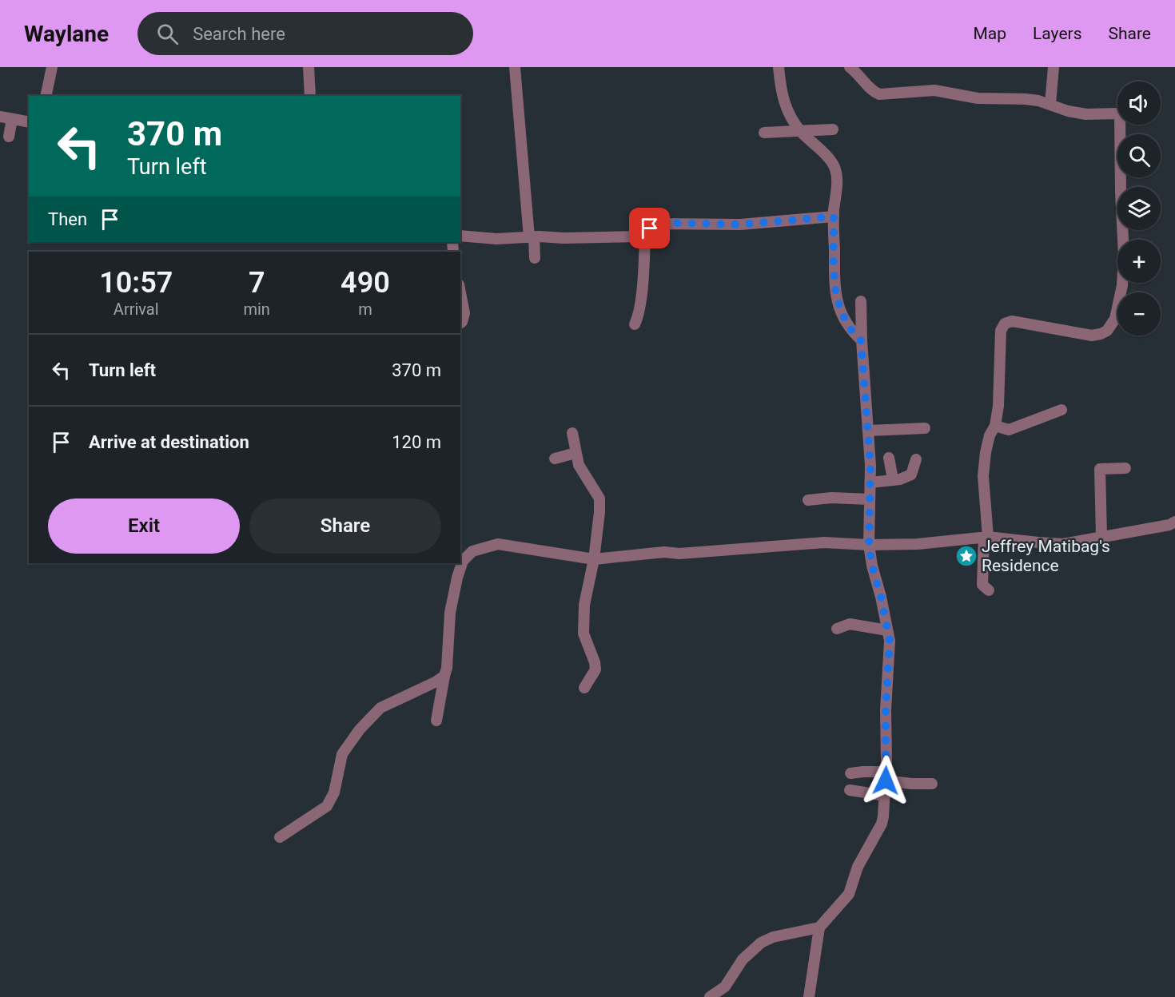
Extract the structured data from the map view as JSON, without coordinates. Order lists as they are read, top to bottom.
{
  "places": {
    "place": ["Jeffrey Matibag's Residence"]
  },
  "page": {
    "header": "Waylane",
    "search": "Search here",
    "nav": ["Map", "Layers", "Share"],
    "map_buttons": ["+", "−"],
    "turn": ["370 m", "Turn left"],
    "then": "Then",
    "eta": [
      "10:57",
      "Arrival",
      "7",
      "min",
      "490",
      "m"
    ],
    "list": [
      {
        "name": "Turn left",
        "value": "370 m"
      },
      {
        "name": "Arrive at destination",
        "value": "120 m"
      }
    ],
    "buttons": ["Exit", "Share"]
  }
}
